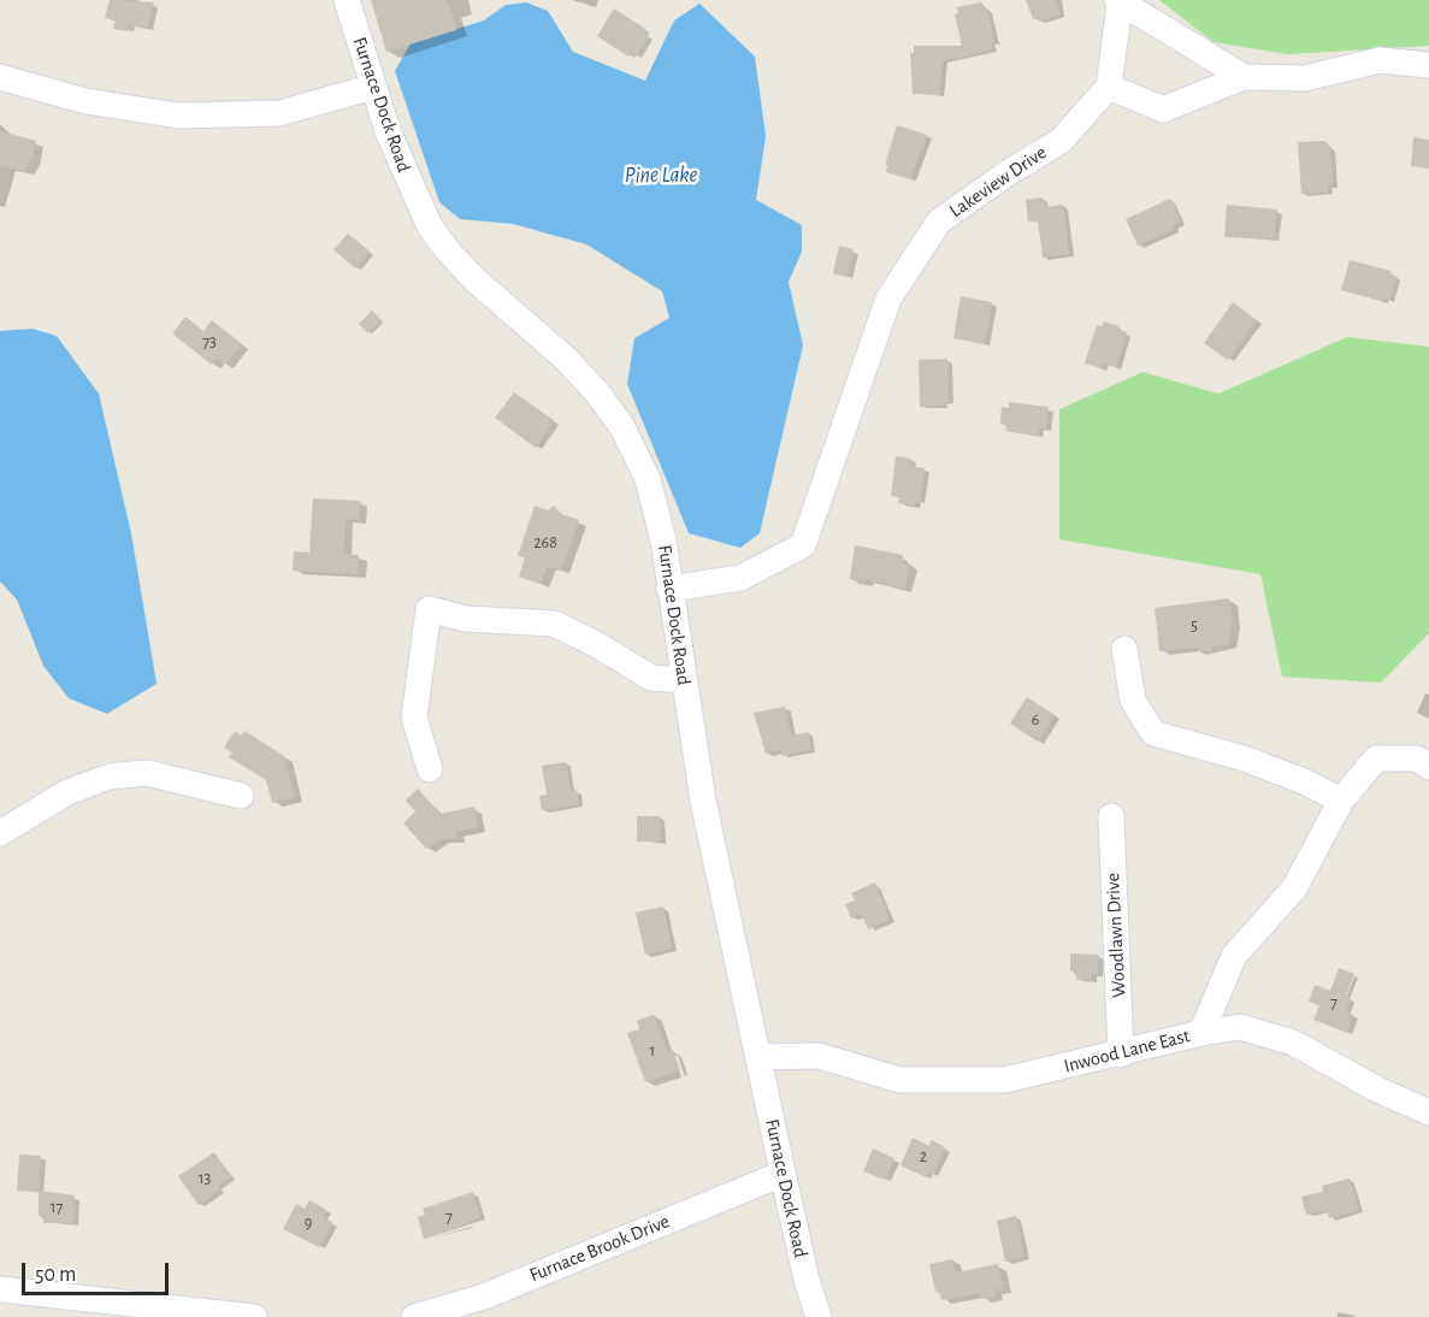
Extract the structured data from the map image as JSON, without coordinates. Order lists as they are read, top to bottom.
{
  "streets": {
    "street": [
      "Furnace Dock Road",
      "Lakeview Drive",
      "Woodlawn Drive",
      "Inwood Lane East",
      "Furnace Brook Drive"
    ]
  },
  "crossings": [
    ["Furnace Dock Road", "Lakeview Drive"],
    ["Furnace Dock Road", "Inwood Lane East"],
    ["Furnace Dock Road", "Furnace Brook Drive"],
    ["Woodlawn Drive", "Inwood Lane East"]
  ],
  "water": ["Pine Lake"],
  "house_numbers": [
    "73",
    "268",
    "5",
    "6",
    "7",
    "1",
    "2",
    "13",
    "17",
    "7",
    "9"
  ],
  "scale_bar": "50 m"
}
